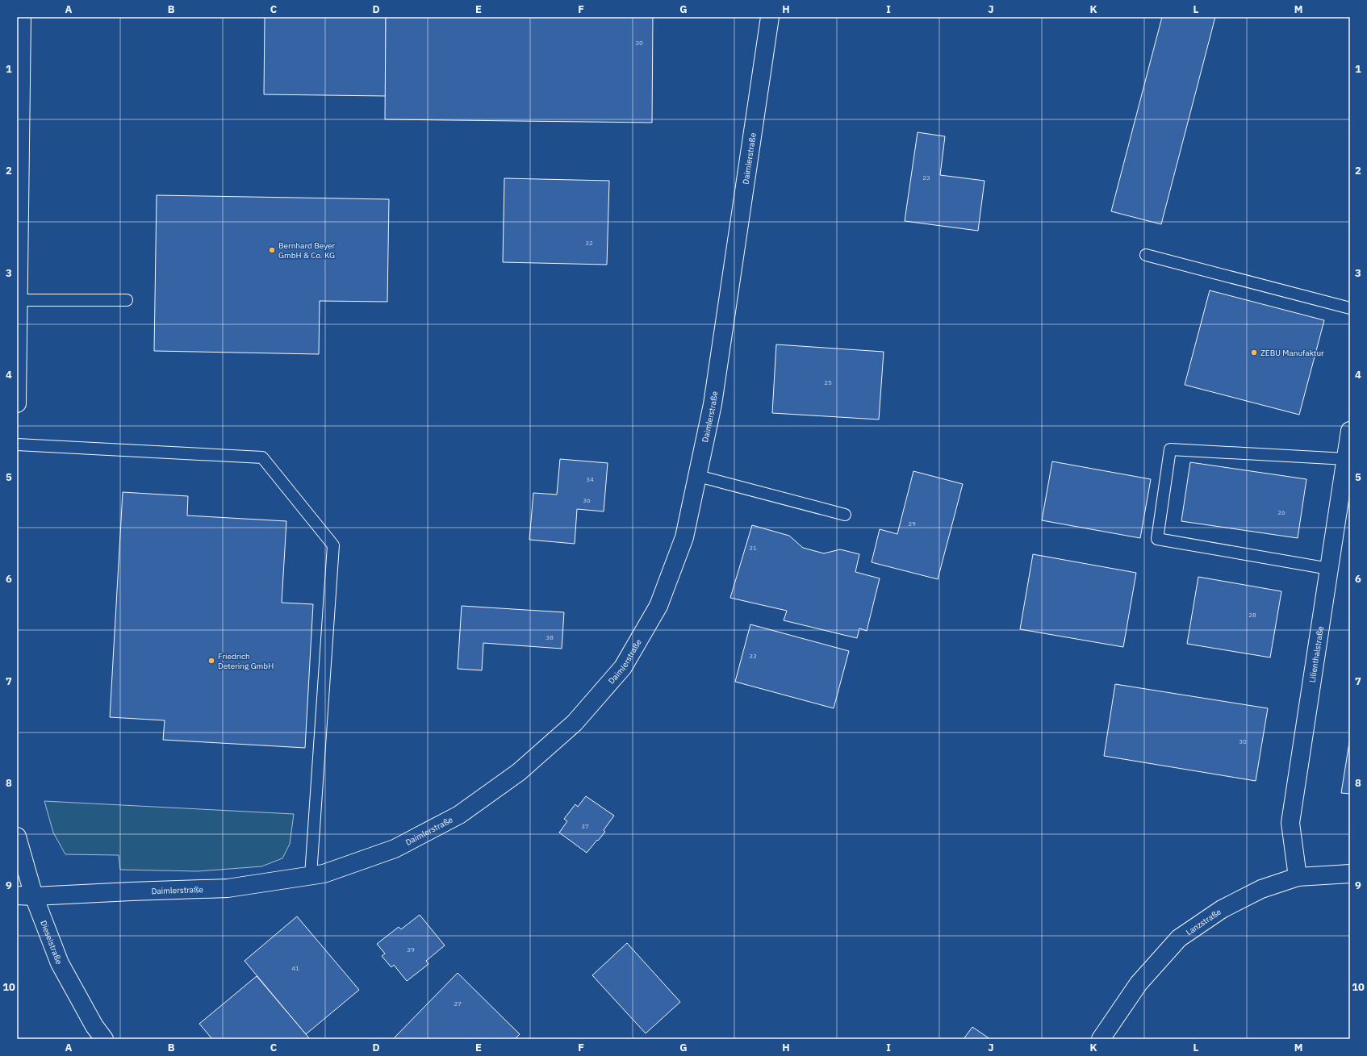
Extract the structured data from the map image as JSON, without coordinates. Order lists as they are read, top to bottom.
{
  "streets": {
    "street": [
      "Daimlerstraße",
      "Lilienthalstraße",
      "Lanzstraße",
      "Dieselstraße"
    ]
  },
  "crossings": [
    ["Daimlerstraße", "Dieselstraße"],
    ["Lilienthalstraße", "Lanzstraße"]
  ],
  "places": ["Bernhard Beyer GmbH & Co. KG", "ZEBU Manufaktur", "Friedrich Detering GmbH"],
  "house_numbers": [
    "30",
    "23",
    "32",
    "25",
    "34",
    "36",
    "26",
    "29",
    "31",
    "28",
    "38",
    "33",
    "30",
    "37",
    "39",
    "41",
    "27"
  ],
  "grid": {
    "columns": [
      "A",
      "B",
      "C",
      "D",
      "E",
      "F",
      "G",
      "H",
      "I",
      "J",
      "K",
      "L",
      "M"
    ],
    "rows": [
      "1",
      "2",
      "3",
      "4",
      "5",
      "6",
      "7",
      "8",
      "9",
      "10"
    ]
  }
}
